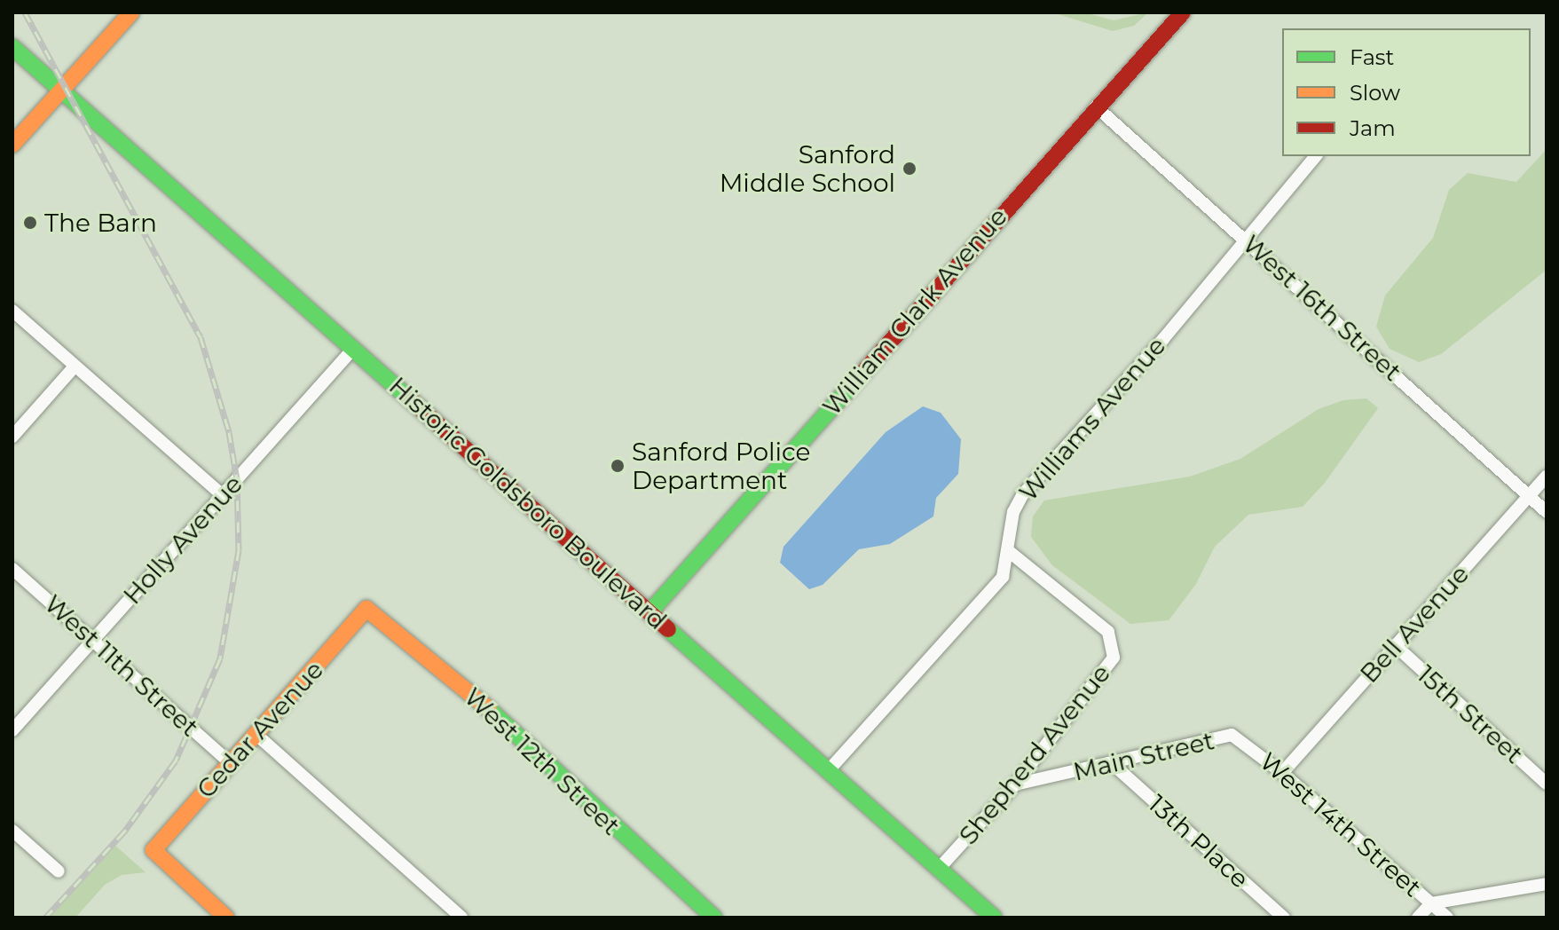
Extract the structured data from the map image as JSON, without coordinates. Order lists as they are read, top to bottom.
{
  "streets": {
    "street": [
      "West 16th Street",
      "William Clark Avenue",
      "Williams Avenue",
      "Historic Goldsboro Boulevard",
      "Holly Avenue",
      "Bell Avenue",
      "West 11th Street",
      "15th Street",
      "Cedar Avenue",
      "Shepherd Avenue",
      "Main Street",
      "West 12th Street",
      "West 14th Street",
      "13th Place"
    ]
  },
  "crossings": [
    ["West 16th Street", "William Clark Avenue"],
    ["West 16th Street", "Williams Avenue"],
    ["West 16th Street", "Bell Avenue"],
    ["William Clark Avenue", "Historic Goldsboro Boulevard"],
    ["Williams Avenue", "Historic Goldsboro Boulevard"],
    ["Williams Avenue", "Shepherd Avenue"],
    ["Historic Goldsboro Boulevard", "Holly Avenue"],
    ["Historic Goldsboro Boulevard", "Shepherd Avenue"],
    ["Holly Avenue", "West 11th Street"],
    ["Bell Avenue", "15th Street"],
    ["Bell Avenue", "West 14th Street"],
    ["West 11th Street", "Cedar Avenue"],
    ["Cedar Avenue", "West 12th Street"],
    ["Shepherd Avenue", "Main Street"],
    ["Main Street", "West 14th Street"],
    ["Main Street", "13th Place"]
  ],
  "places": ["Sanford Middle School", "The Barn", "Sanford Police Department"],
  "legend": ["Fast", "Slow", "Jam"]
}
